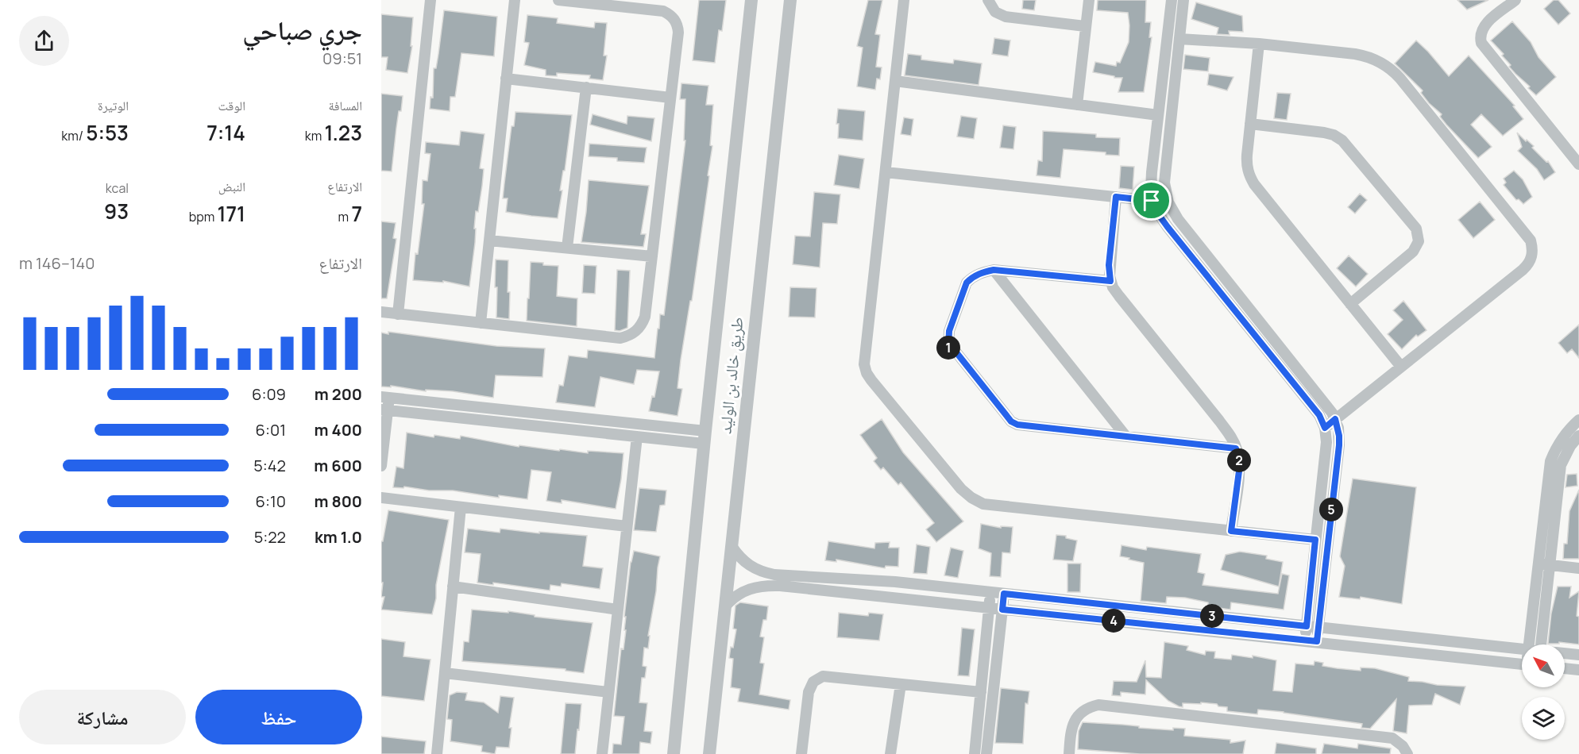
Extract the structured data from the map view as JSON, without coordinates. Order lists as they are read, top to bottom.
{
  "streets": {
    "street": ["طريق خالد بن الوليد"]
  },
  "north": "top left",
  "page": {
    "heading": ["جري صباحي", "09:51"],
    "stats": [
      ["المسافة", "1.23 km"],
      ["الوقت", "7:14"],
      ["الوتيرة", "5:53 /km"],
      ["الارتفاع", "7 m"],
      ["النبض", "171 bpm"],
      ["kcal", "93"]
    ],
    "chart": ["الارتفاع", "140–146 m"],
    "pins": [
      "1",
      "2",
      "5",
      "3",
      "4"
    ],
    "list": [
      {
        "name": "200 m",
        "note": "6:09"
      },
      {
        "name": "400 m",
        "note": "6:01"
      },
      {
        "name": "600 m",
        "note": "5:42"
      },
      {
        "name": "800 m",
        "note": "6:10"
      },
      {
        "name": "1.0 km",
        "note": "5:22"
      }
    ],
    "buttons": ["حفظ", "مشاركة"]
  }
}
